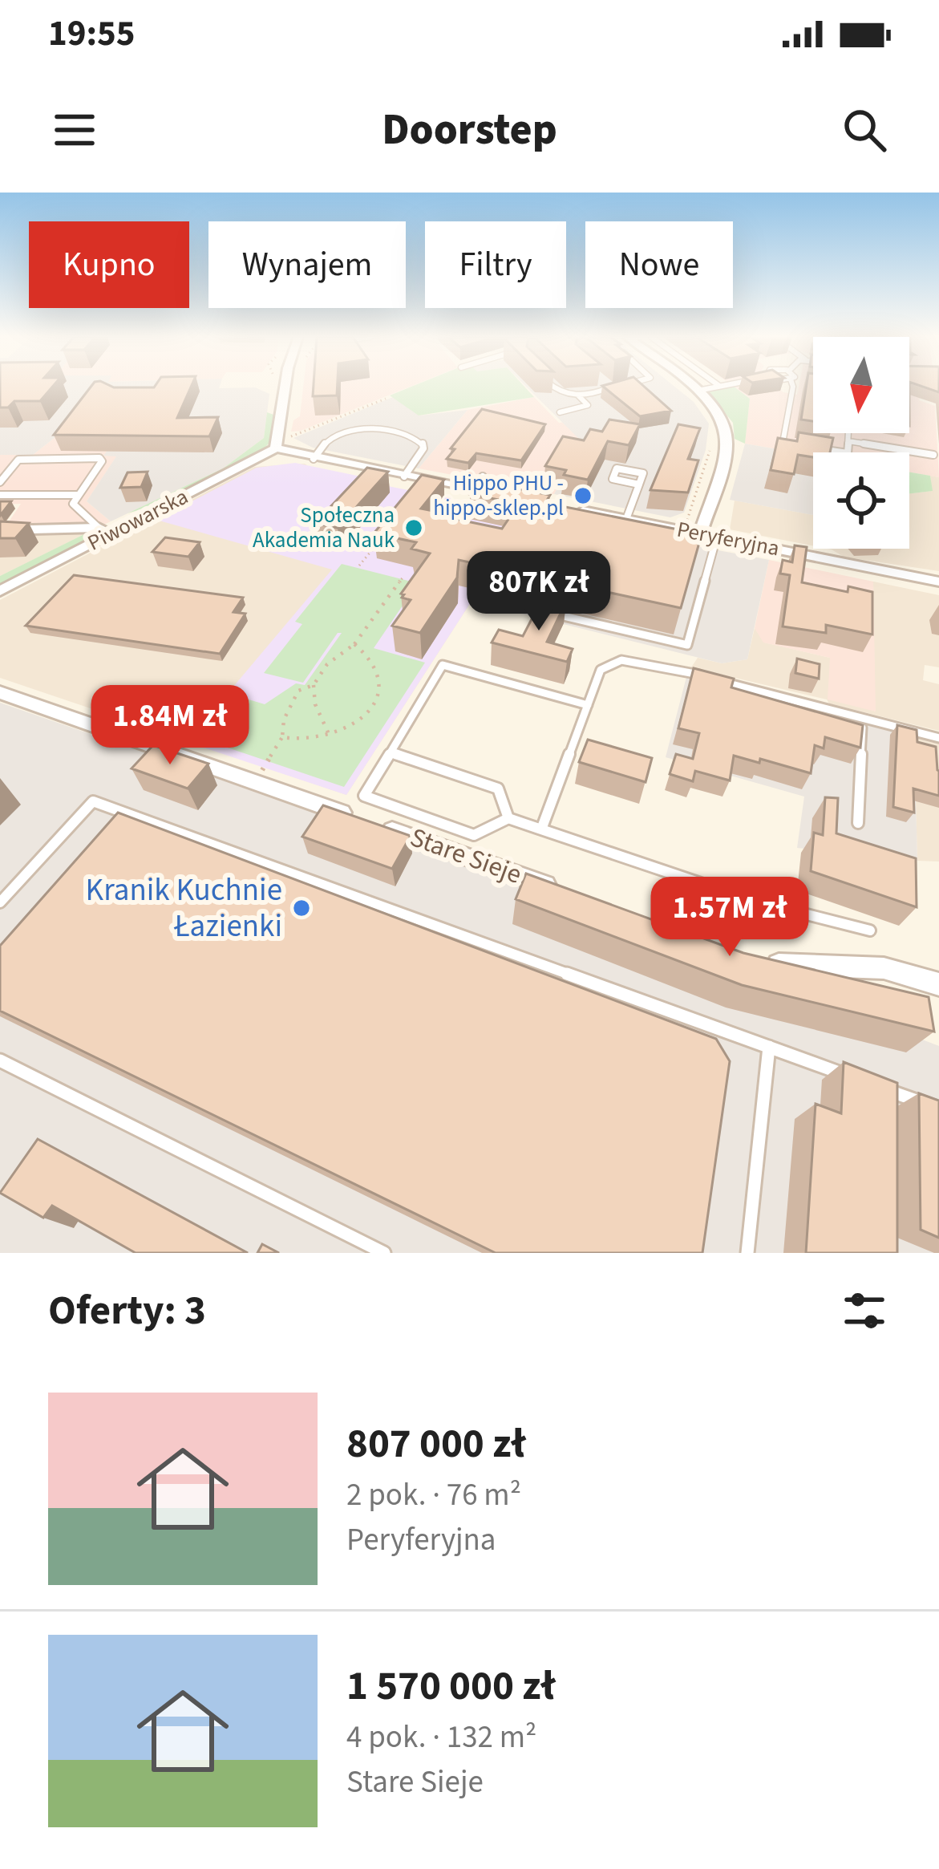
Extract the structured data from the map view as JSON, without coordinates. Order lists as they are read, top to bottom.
{
  "streets": {
    "street": ["Piwowarska", "Peryferyjna", "Stare Sieje"]
  },
  "places": ["Hippo PHU - hippo-sklep.pl", "Społeczna Akademia Nauk", "Kranik Kuchnie Łazienki"],
  "north": "bottom",
  "page": {
    "status": "19:55",
    "header": "Doorstep",
    "chip": [
      "Kupno",
      "Wynajem",
      "Filtry",
      "Nowe"
    ],
    "price": ["807K zł", "1.84M zł", "1.57M zł"],
    "heading": "Oferty: 3",
    "list": [
      {
        "name": "807 000 zł",
        "note": "2 pok. · 76 m² · Peryferyjna"
      },
      {
        "name": "1 570 000 zł",
        "note": "4 pok. · 132 m² · Stare Sieje"
      }
    ]
  }
}
